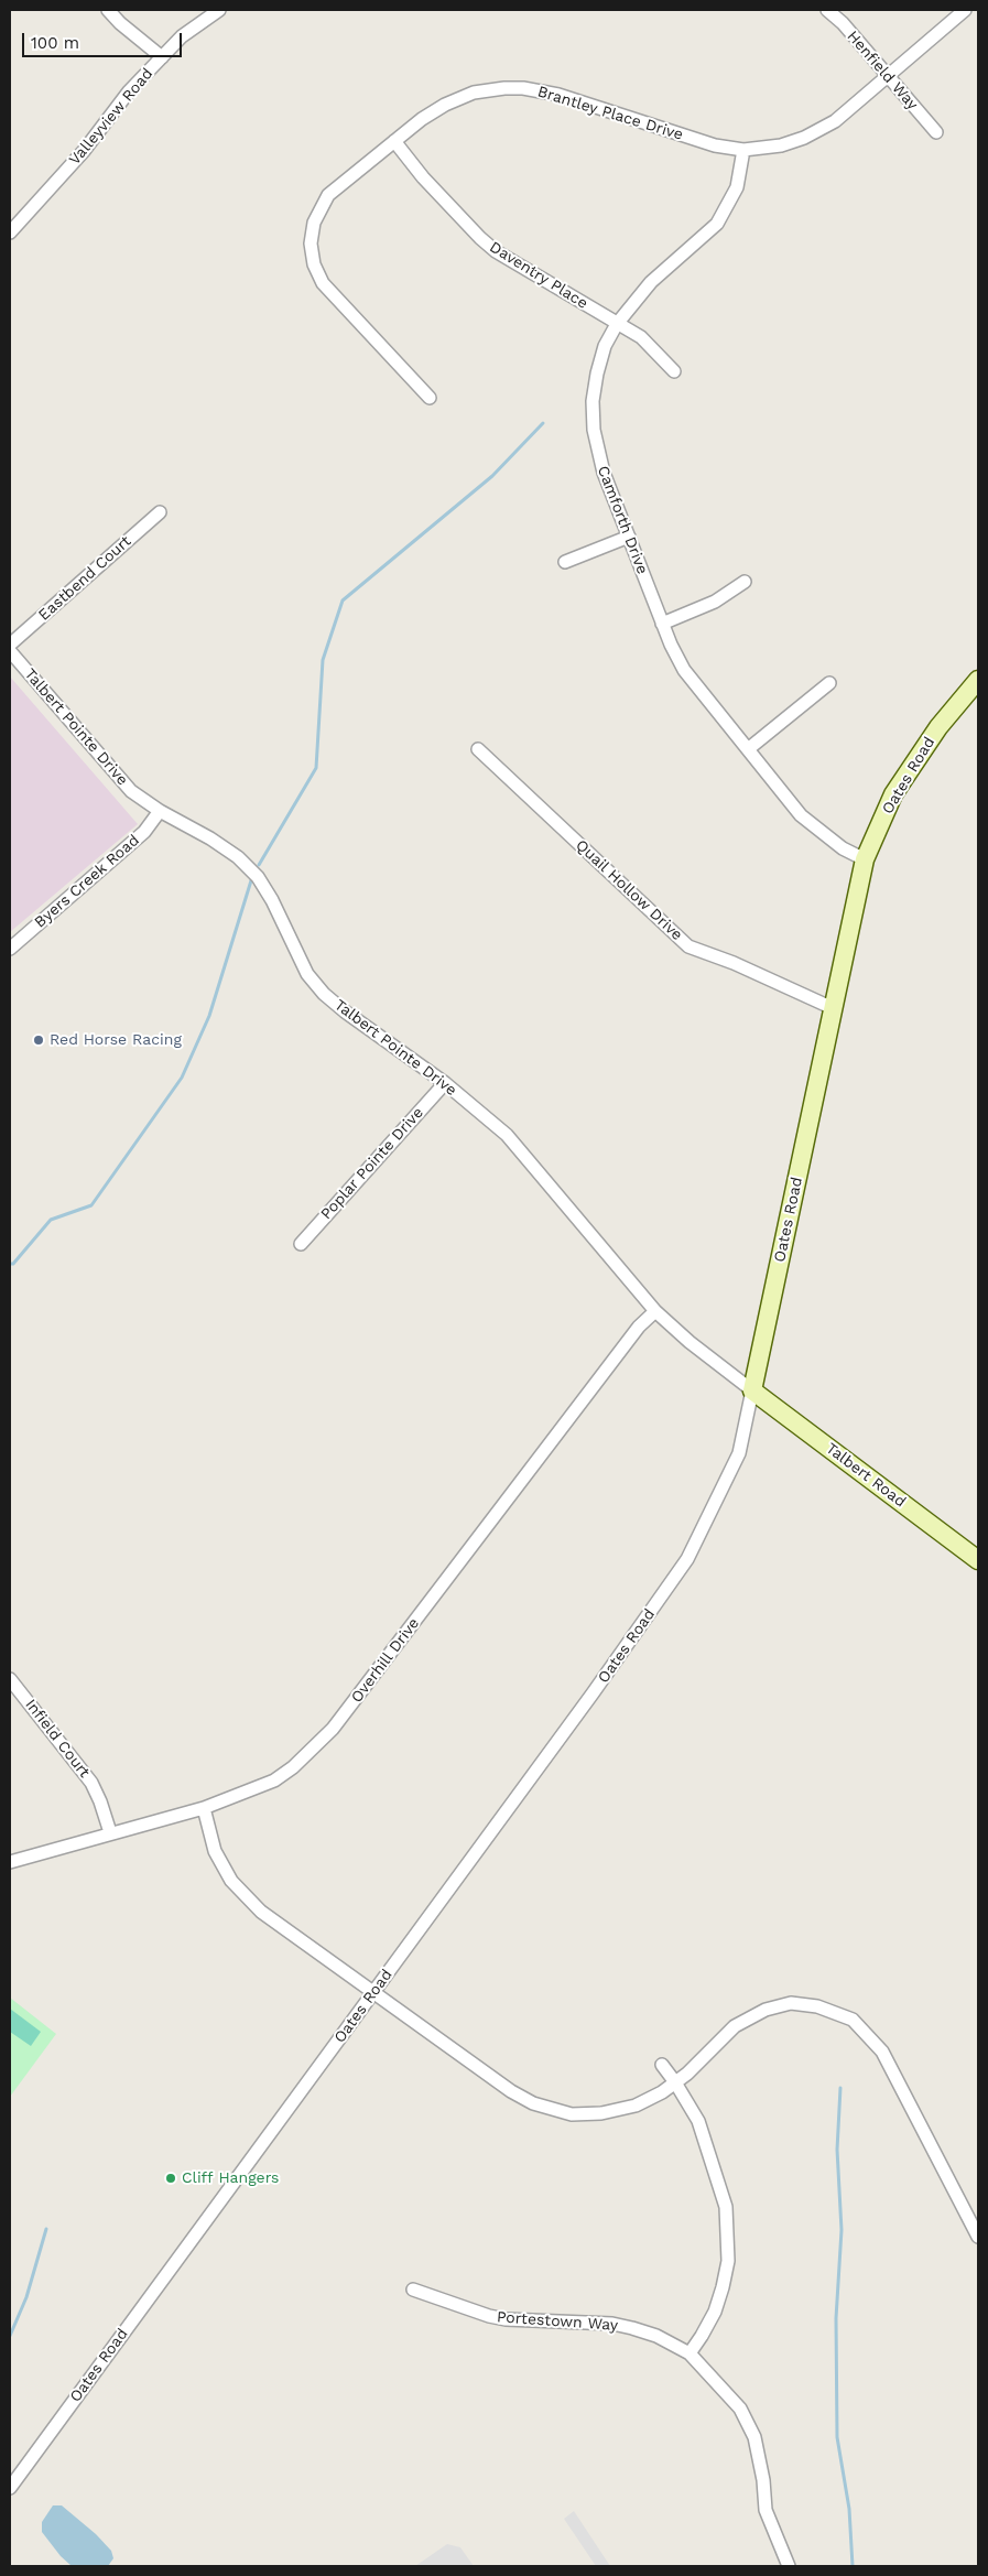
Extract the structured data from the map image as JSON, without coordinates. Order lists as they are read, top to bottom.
{
  "streets": {
    "street": [
      "Henfield Way",
      "Brantley Place Drive",
      "Valleyview Road",
      "Daventry Place",
      "Camforth Drive",
      "Eastbend Court",
      "Talbert Pointe Drive",
      "Oates Road",
      "Byers Creek Road",
      "Quail Hollow Drive",
      "Poplar Pointe Drive",
      "Talbert Road",
      "Overhill Drive",
      "Infield Court",
      "Portestown Way"
    ]
  },
  "crossings": [
    ["Henfield Way", "Brantley Place Drive"],
    ["Brantley Place Drive", "Daventry Place"],
    ["Brantley Place Drive", "Camforth Drive"],
    ["Daventry Place", "Camforth Drive"],
    ["Camforth Drive", "Oates Road"],
    ["Talbert Pointe Drive", "Oates Road"],
    ["Talbert Pointe Drive", "Byers Creek Road"],
    ["Talbert Pointe Drive", "Poplar Pointe Drive"],
    ["Talbert Pointe Drive", "Talbert Road"],
    ["Talbert Pointe Drive", "Overhill Drive"],
    ["Oates Road", "Quail Hollow Drive"],
    ["Oates Road", "Talbert Road"],
    ["Overhill Drive", "Infield Court"]
  ],
  "places": ["Red Horse Racing", "Cliff Hangers"],
  "scale_bar": "100 m"
}
